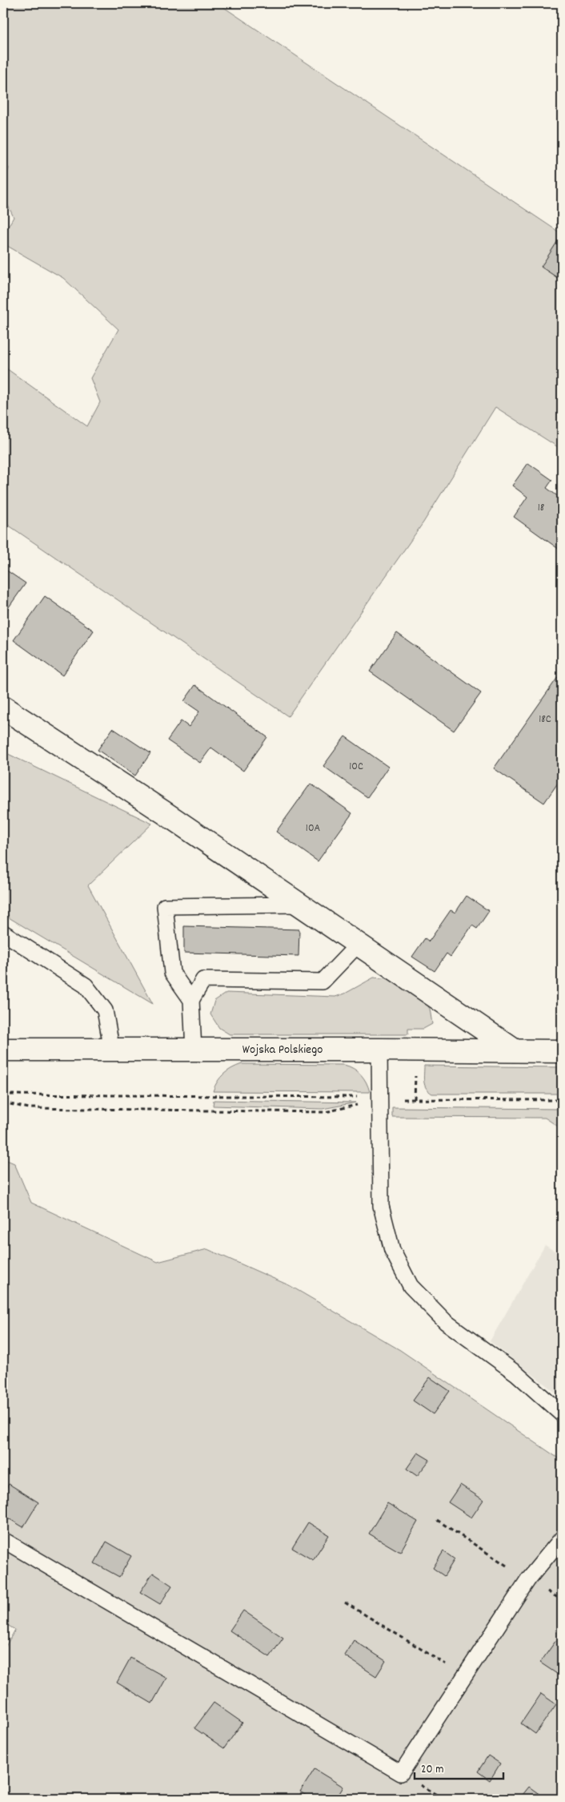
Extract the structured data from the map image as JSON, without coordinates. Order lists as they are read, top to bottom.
{
  "streets": {
    "street": ["Wojska Polskiego"]
  },
  "house_numbers": [
    "18",
    "18C",
    "10C",
    "10A"
  ],
  "scale_bar": "20 m"
}
